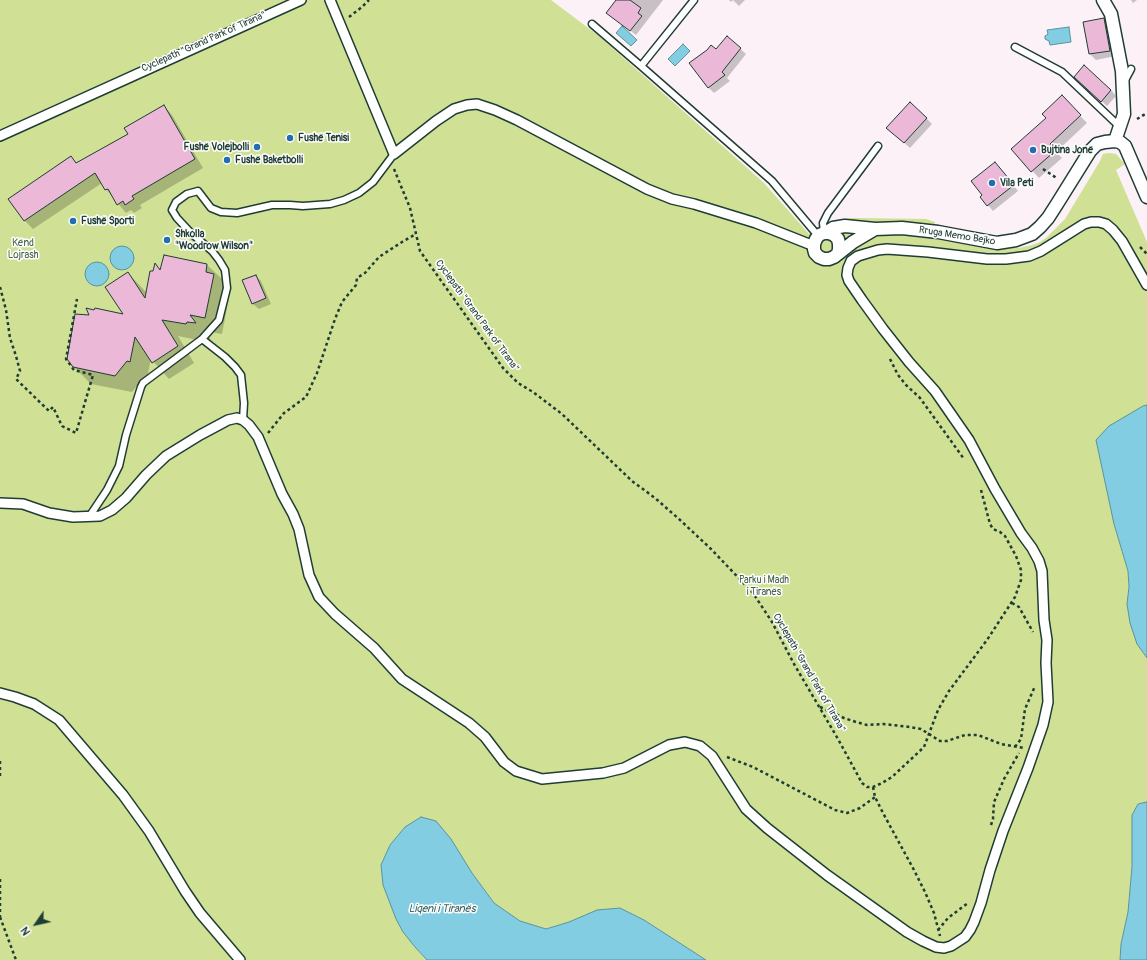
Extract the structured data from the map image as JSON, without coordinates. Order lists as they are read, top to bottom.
{
  "streets": {
    "street": ["Rruga Memo Bejko"],
    "path": ["Cyclepath \"Grand Park of Tirana\""]
  },
  "water": ["Liqeni i Tiranës"],
  "parks": ["Kënd Lojrash", "Parku i Madh i Tiranës"],
  "places": [
    "Fushë Tenisi",
    "Fushë Volejbolli",
    "Bujtina Jonë",
    "Fushë Baketbolli",
    "Vila Peti",
    "Fushë Sporti",
    "Shkolla \"Woodrow Wilson\""
  ],
  "north": "bottom left"
}
